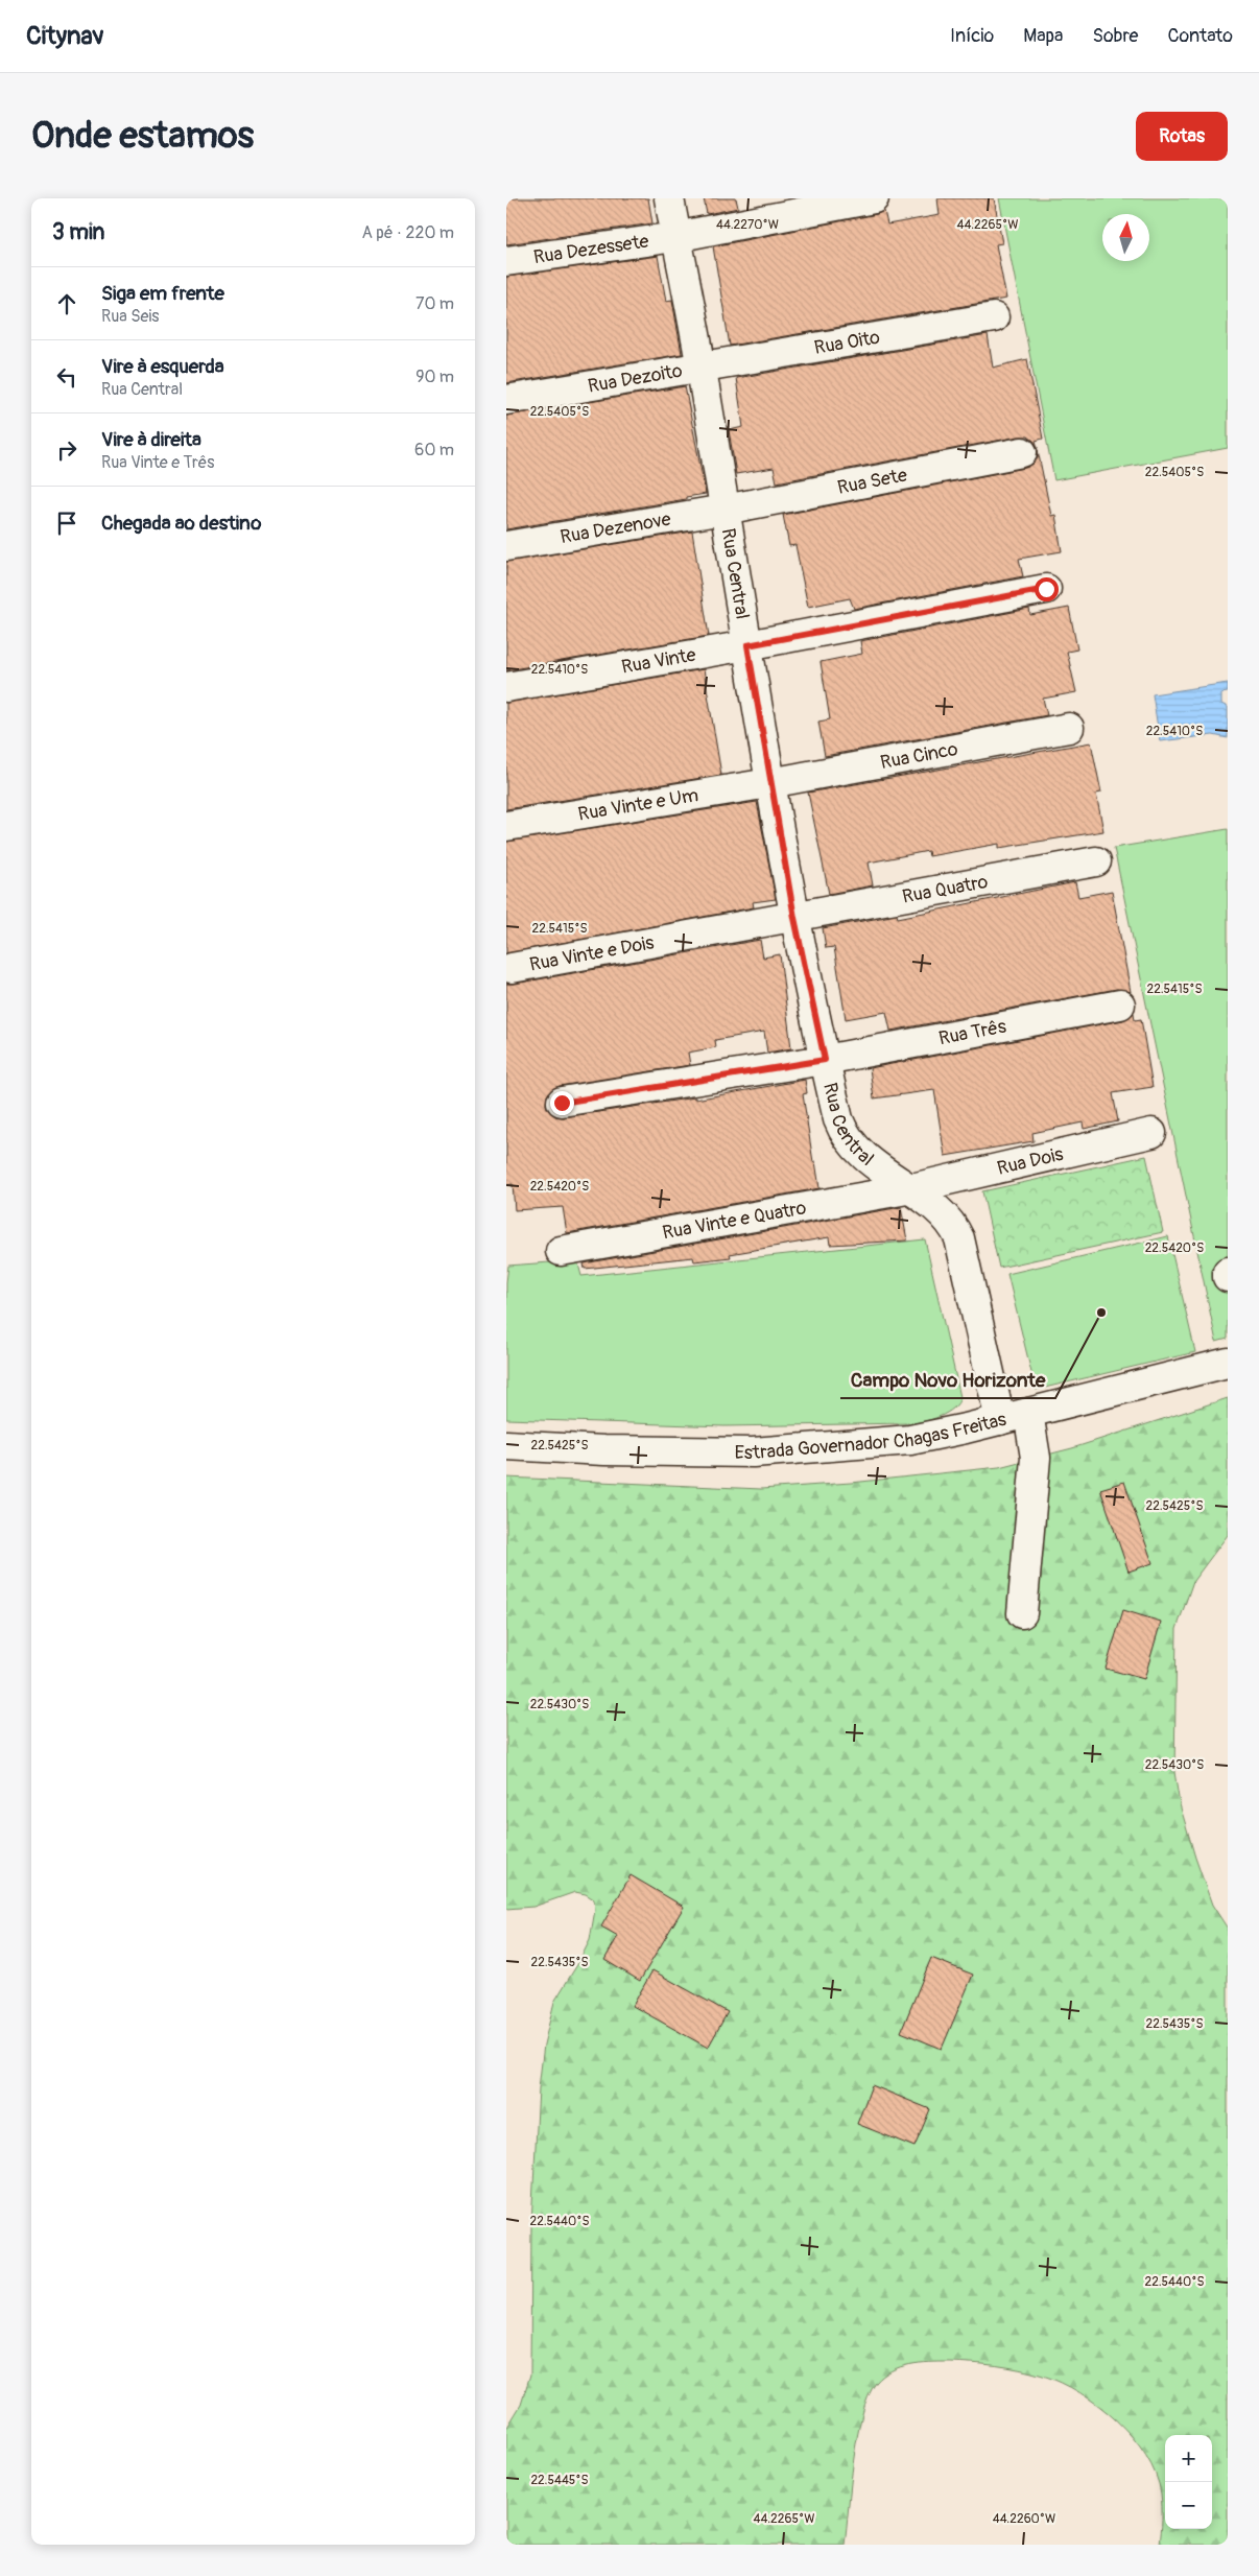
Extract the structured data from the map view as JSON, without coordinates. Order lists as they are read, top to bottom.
{
  "streets": {
    "street": [
      "Rua Dezessete",
      "Rua Oito",
      "Rua Dezoito",
      "Rua Sete",
      "Rua Dezenove",
      "Rua Central",
      "Rua Vinte",
      "Rua Cinco",
      "Rua Vinte e Um",
      "Rua Quatro",
      "Rua Vinte e Dois",
      "Rua Três",
      "Rua Dois",
      "Rua Vinte e Quatro",
      "Estrada Governador Chagas Freitas"
    ]
  },
  "crossings": [
    ["Rua Dezessete", "Rua Central"],
    ["Rua Oito", "Rua Dezoito"],
    ["Rua Oito", "Rua Central"],
    ["Rua Dezoito", "Rua Central"],
    ["Rua Sete", "Rua Dezenove"],
    ["Rua Sete", "Rua Central"],
    ["Rua Dezenove", "Rua Central"],
    ["Rua Central", "Rua Vinte"],
    ["Rua Central", "Rua Cinco"],
    ["Rua Central", "Rua Vinte e Um"],
    ["Rua Central", "Rua Quatro"],
    ["Rua Central", "Rua Vinte e Dois"],
    ["Rua Central", "Rua Três"],
    ["Rua Central", "Rua Dois"],
    ["Rua Central", "Rua Vinte e Quatro"],
    ["Rua Central", "Estrada Governador Chagas Freitas"],
    ["Rua Cinco", "Rua Vinte e Um"],
    ["Rua Quatro", "Rua Vinte e Dois"],
    ["Rua Dois", "Rua Vinte e Quatro"]
  ],
  "places": ["Campo Novo Horizonte"],
  "north": "top",
  "page": {
    "header": "Citynav",
    "nav": [
      "Início",
      "Mapa",
      "Sobre",
      "Contato"
    ],
    "buttons": "Rotas",
    "title": "Onde estamos",
    "heading": ["3 min", "A pé · 220 m"],
    "list": [
      ["Siga em frente", "Rua Seis", "70 m"],
      ["Vire à esquerda", "Rua Central", "90 m"],
      ["Vire à direita", "Rua Vinte e Três", "60 m"],
      "Chegada ao destino"
    ],
    "map_buttons": ["+", "−"]
  },
  "coordinates": [
    "44.2270°W",
    "44.2265°W",
    "22.5405°S",
    "22.5410°S",
    "22.5415°S",
    "22.5420°S",
    "22.5425°S",
    "22.5430°S",
    "22.5435°S",
    "22.5440°S",
    "22.5445°S",
    "44.2260°W"
  ]
}
